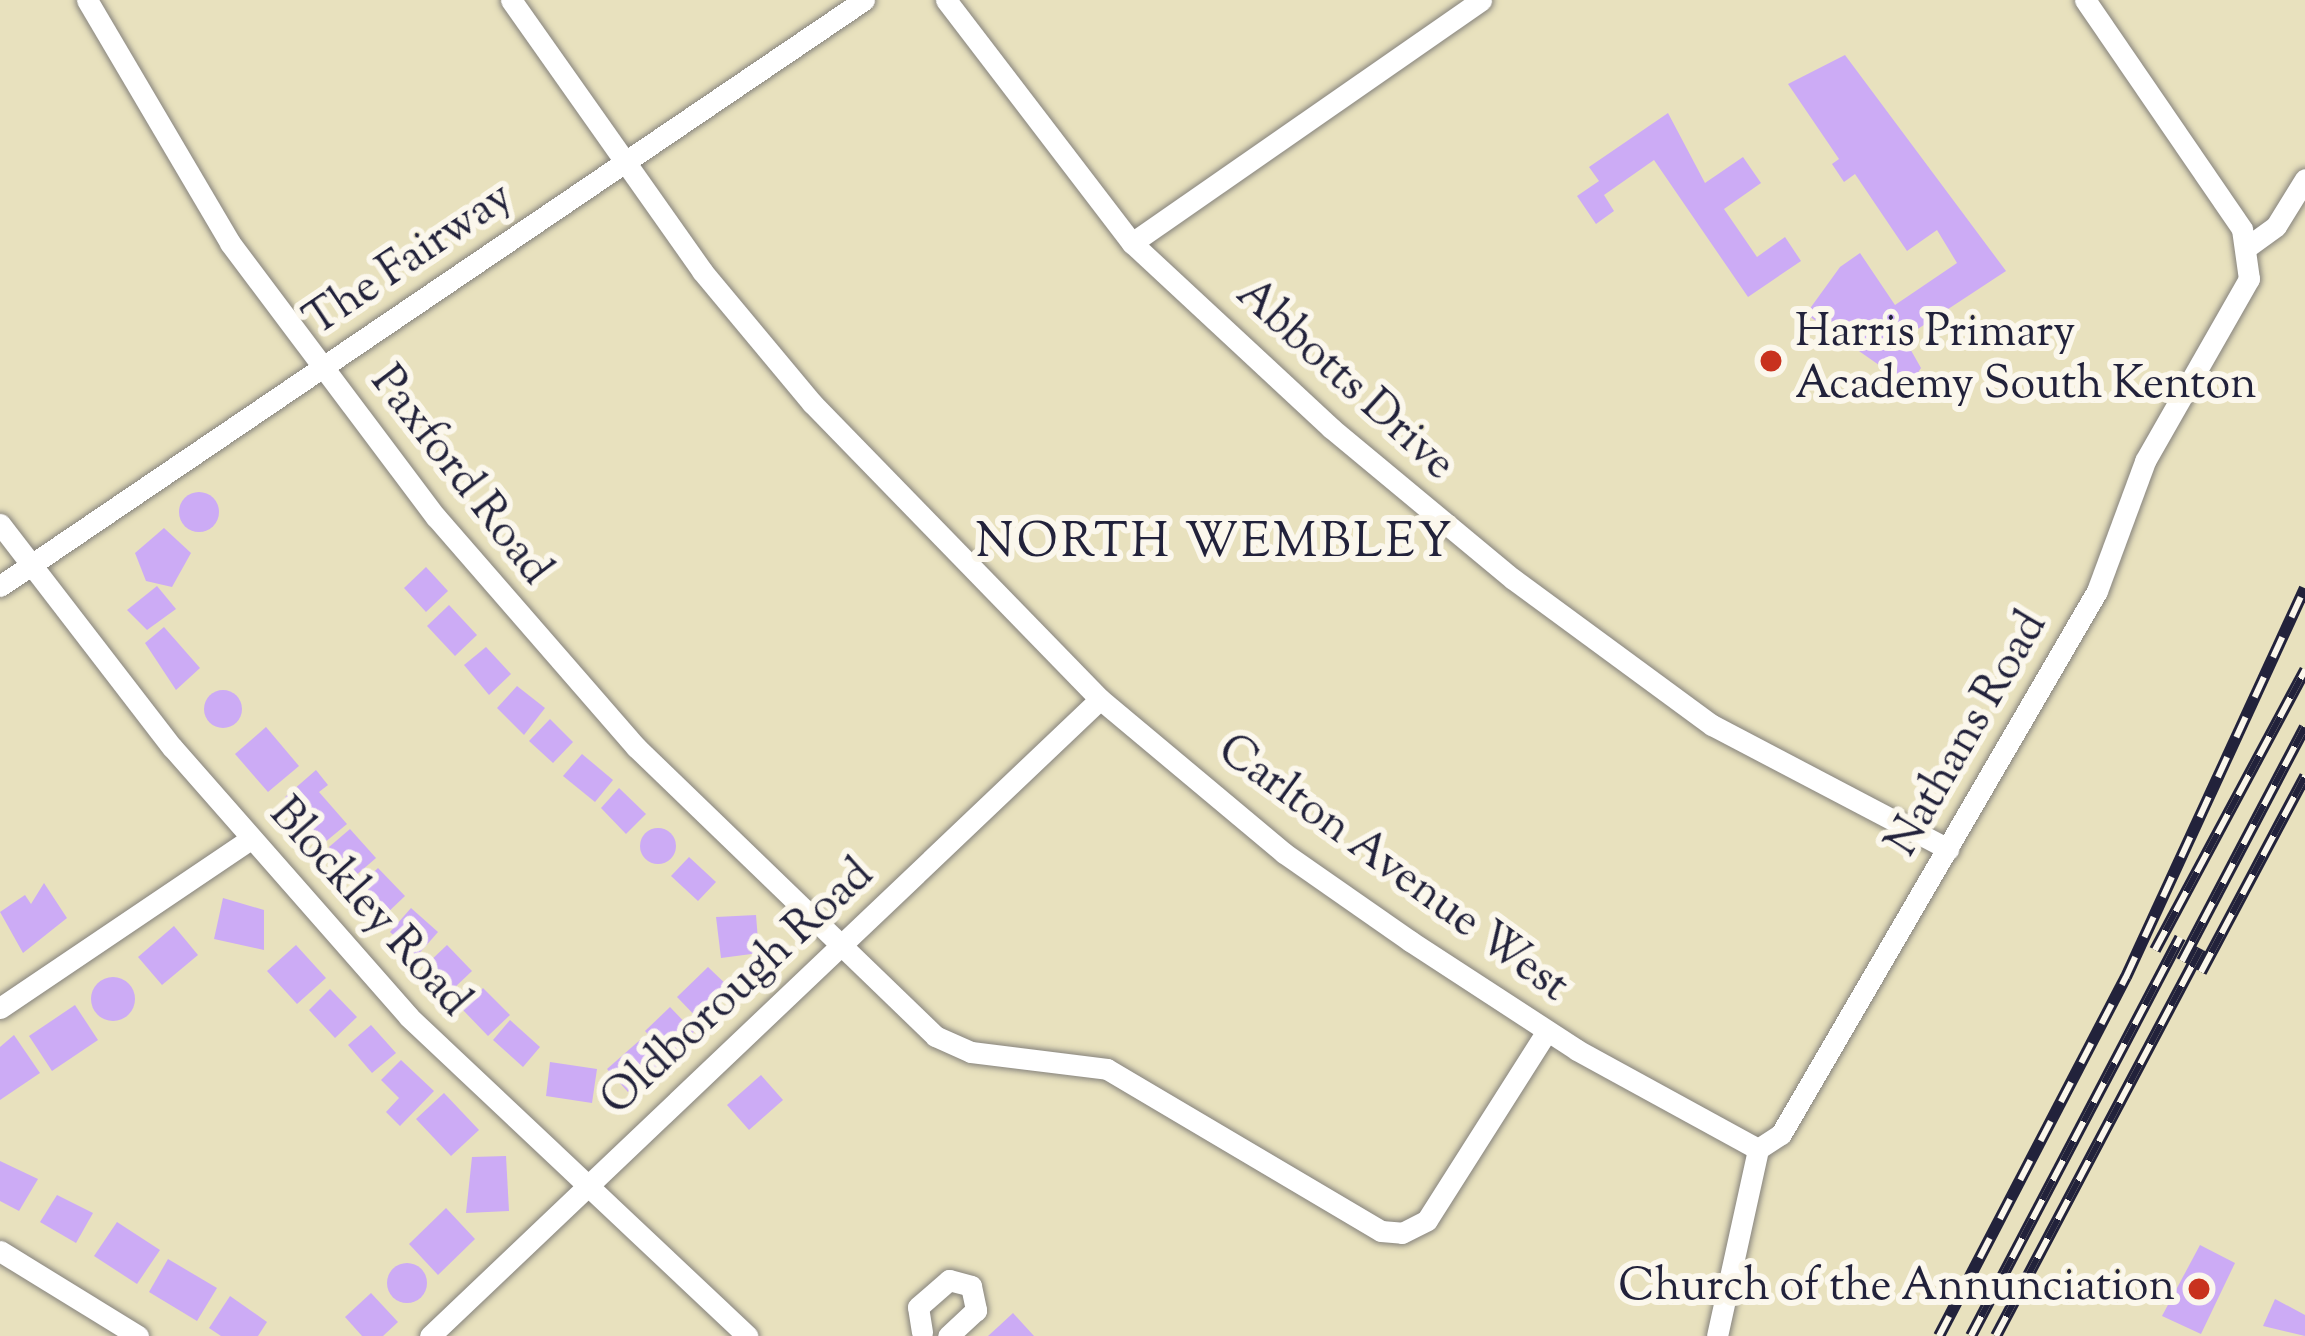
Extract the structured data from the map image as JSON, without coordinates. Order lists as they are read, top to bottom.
{
  "streets": {
    "street": [
      "The Fairway",
      "Abbotts Drive",
      "Paxford Road",
      "Nathans Road",
      "Carlton Avenue West",
      "Blockley Road",
      "Oldborough Road"
    ]
  },
  "crossings": [
    ["The Fairway", "Paxford Road"],
    ["The Fairway", "Carlton Avenue West"],
    ["The Fairway", "Blockley Road"],
    ["Abbotts Drive", "Nathans Road"],
    ["Paxford Road", "Carlton Avenue West"],
    ["Paxford Road", "Oldborough Road"],
    ["Nathans Road", "Carlton Avenue West"],
    ["Carlton Avenue West", "Oldborough Road"],
    ["Blockley Road", "Oldborough Road"]
  ],
  "districts": ["NORTH WEMBLEY"],
  "places": ["Harris Primary Academy South Kenton", "Church of the Annunciation"]
}
